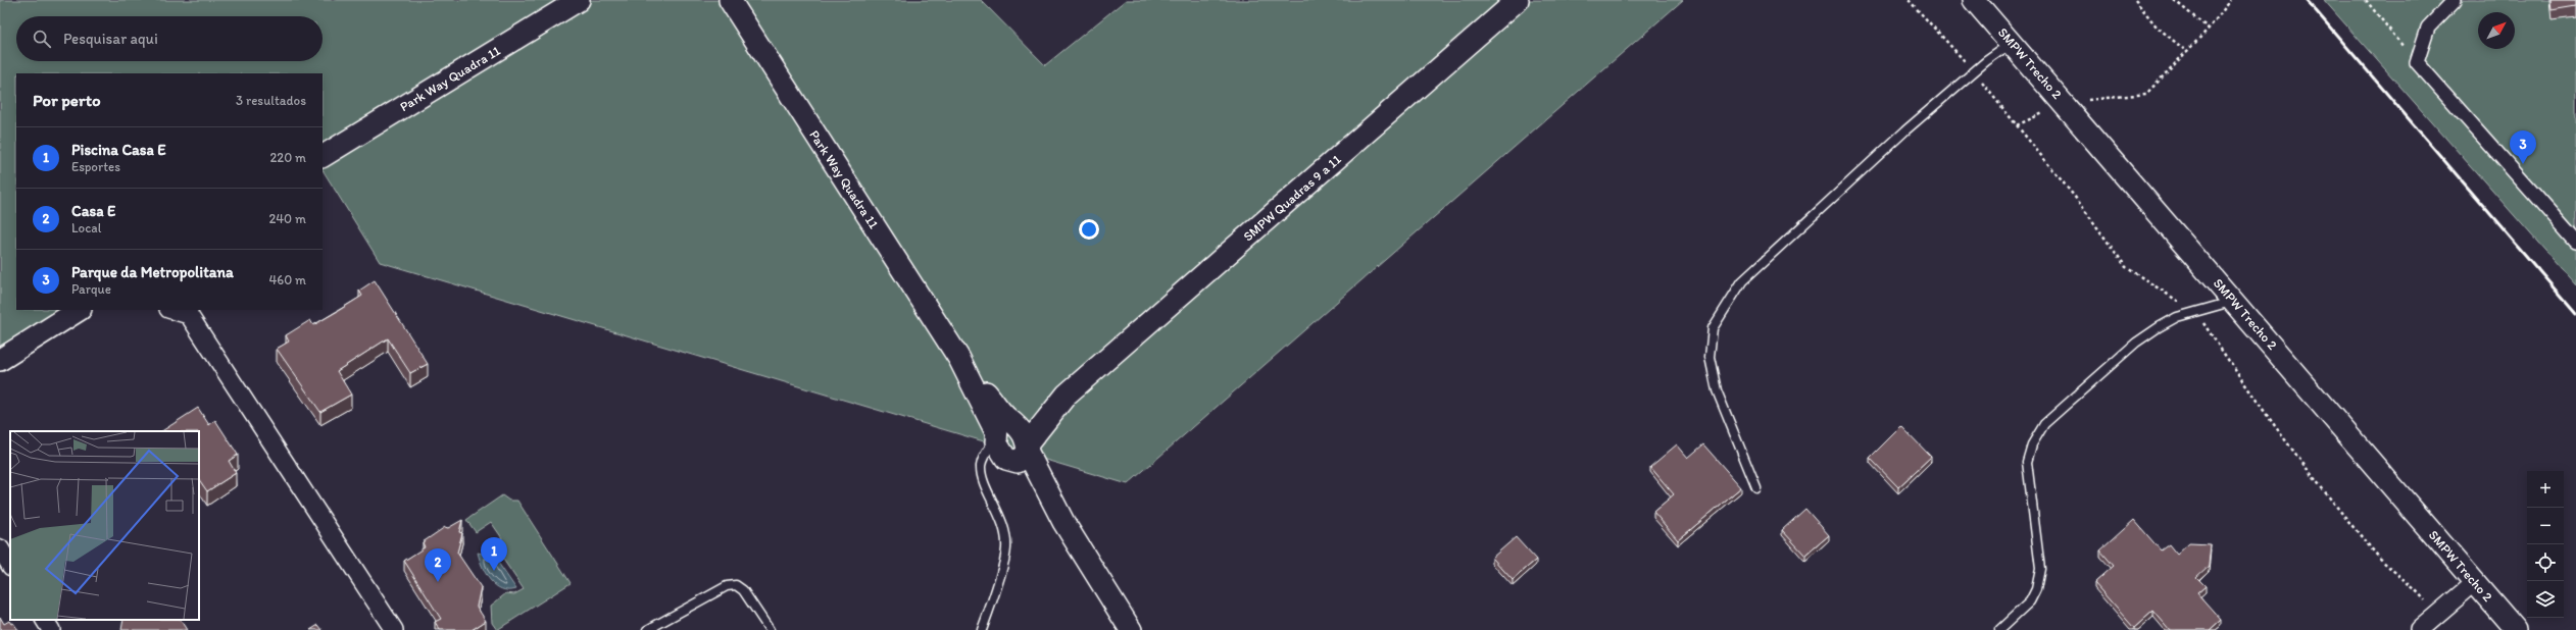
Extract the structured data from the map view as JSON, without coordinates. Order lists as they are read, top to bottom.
{
  "streets": {
    "street": ["SMPW Trecho 2", "Park Way Quadra 11", "SMPW Quadras 9 a 11"]
  },
  "crossings": [
    ["Park Way Quadra 11", "SMPW Quadras 9 a 11"]
  ],
  "north": "top right",
  "page": {
    "search": "Pesquisar aqui",
    "heading": ["Por perto", "3 resultados"],
    "list": [
      {
        "mark": "1",
        "name": "Piscina Casa E",
        "note": "Esportes",
        "value": "220 m"
      },
      {
        "mark": "2",
        "name": "Casa E",
        "note": "Local",
        "value": "240 m"
      },
      {
        "mark": "3",
        "name": "Parque da Metropolitana",
        "note": "Parque",
        "value": "460 m"
      }
    ],
    "pins": ["3", "1", "2"],
    "map_buttons": ["+", "−"]
  }
}
